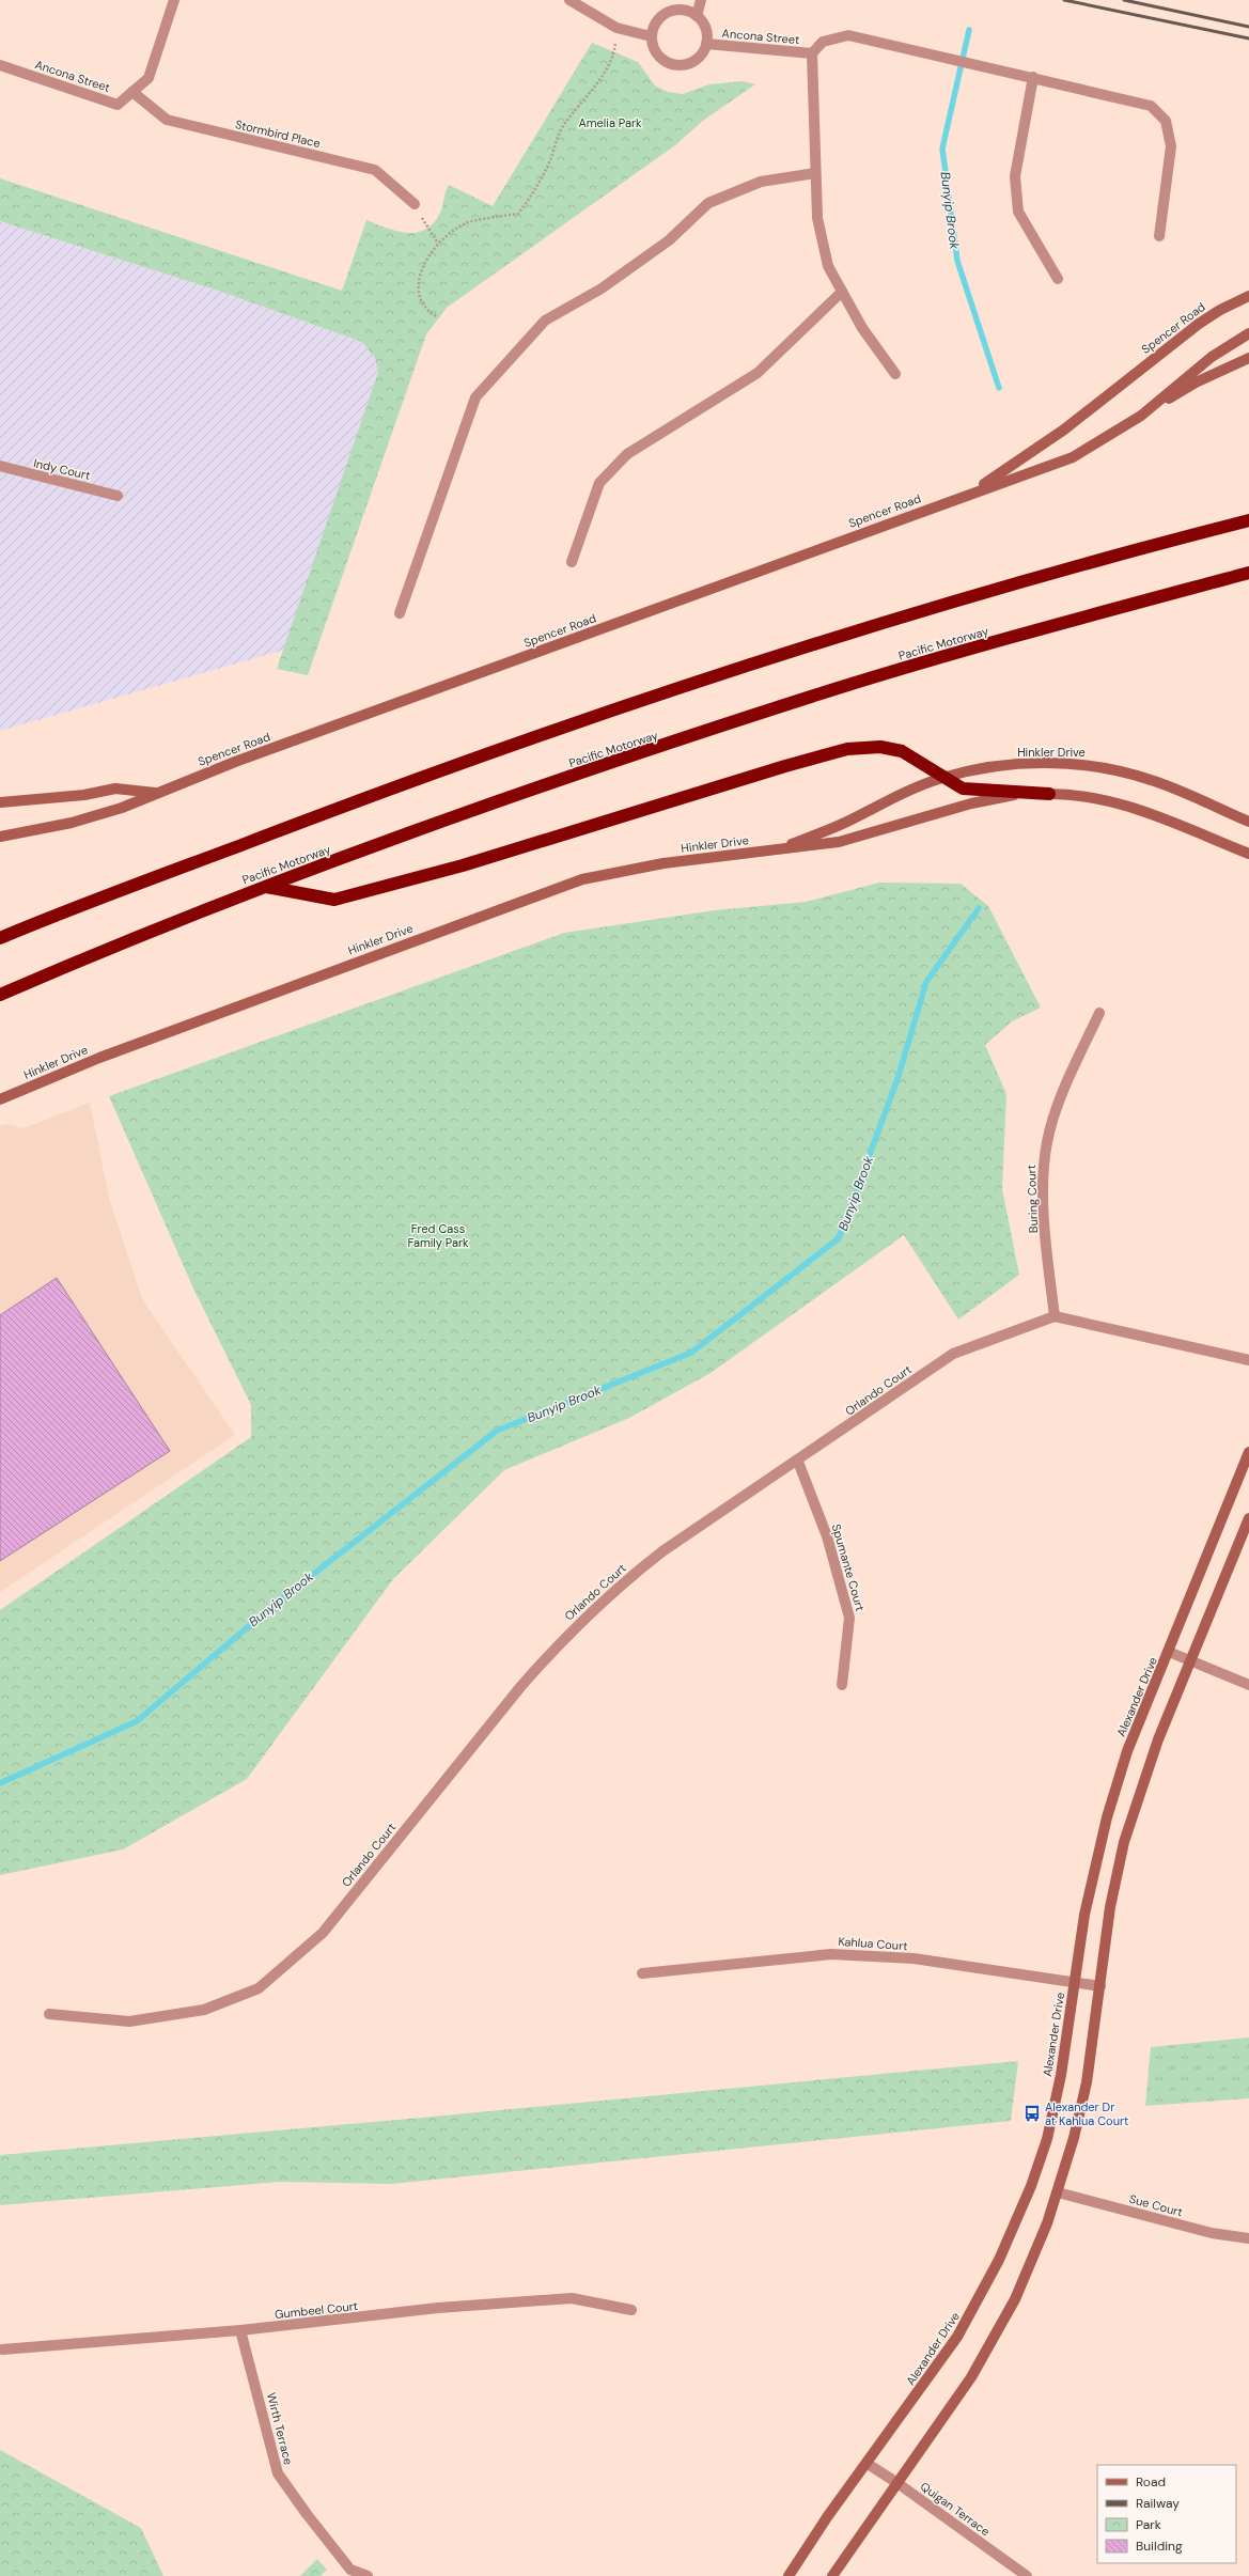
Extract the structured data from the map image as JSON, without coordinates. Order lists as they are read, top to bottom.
{
  "streets": {
    "highway": ["Pacific Motorway"],
    "street": [
      "Ancona Street",
      "Stormbird Place",
      "Spencer Road",
      "Indy Court",
      "Hinkler Drive",
      "Buring Court",
      "Orlando Court",
      "Spumante Court",
      "Alexander Drive",
      "Kahlua Court",
      "Sue Court",
      "Gumbeel Court",
      "Wirth Terrace",
      "Quigan Terrace"
    ]
  },
  "crossings": [
    ["Ancona Street", "Stormbird Place"],
    ["Buring Court", "Orlando Court"],
    ["Orlando Court", "Spumante Court"],
    ["Alexander Drive", "Kahlua Court"],
    ["Alexander Drive", "Quigan Terrace"],
    ["Gumbeel Court", "Wirth Terrace"]
  ],
  "water": ["Bunyip Brook"],
  "parks": ["Amelia Park", "Fred Cass Family Park"],
  "places": {
    "bus stop": ["Alexander Dr at Kahlua Court"]
  },
  "legend": [
    "Road",
    "Railway",
    "Park",
    "Building"
  ]
}
